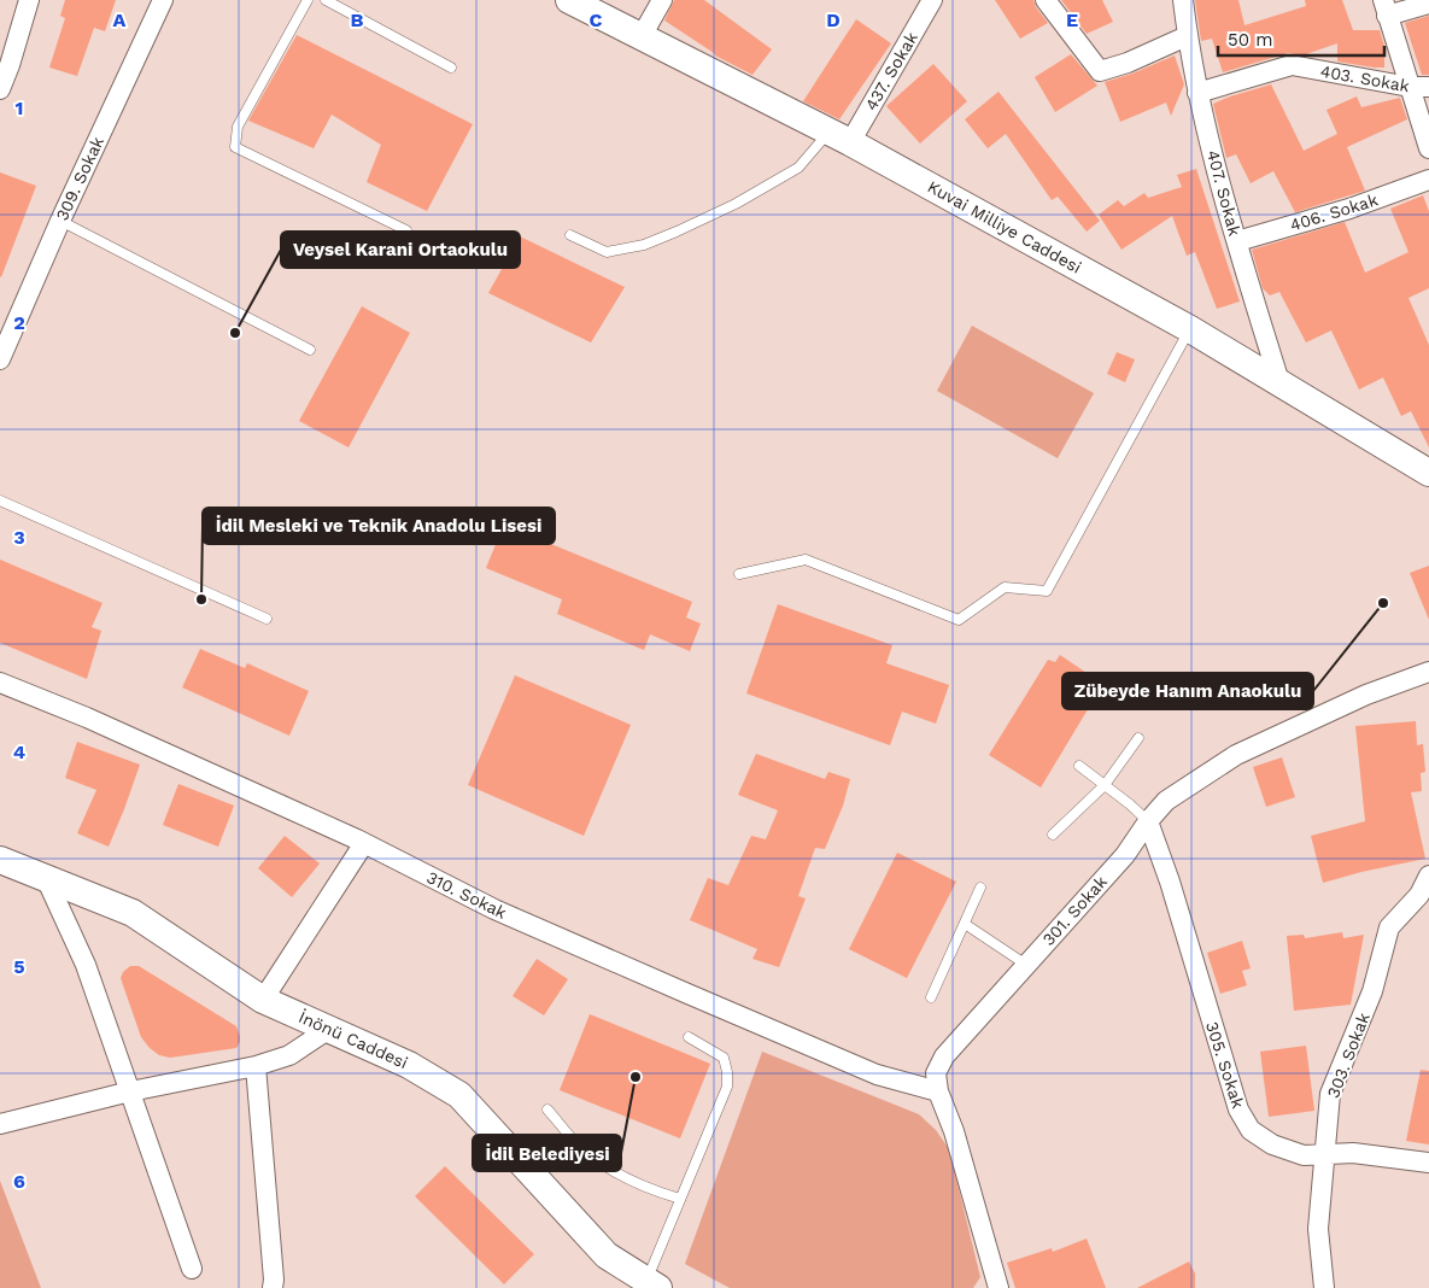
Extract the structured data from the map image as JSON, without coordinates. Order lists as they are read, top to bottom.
{
  "streets": {
    "street": [
      "437. Sokak",
      "403. Sokak",
      "309. Sokak",
      "407. Sokak",
      "406. Sokak",
      "Kuvai Milliye Caddesi",
      "310. Sokak",
      "301. Sokak",
      "İnönü Caddesi",
      "303. Sokak",
      "305. Sokak"
    ]
  },
  "crossings": [
    ["437. Sokak", "Kuvai Milliye Caddesi"],
    ["403. Sokak", "407. Sokak"],
    ["407. Sokak", "406. Sokak"],
    ["407. Sokak", "Kuvai Milliye Caddesi"],
    ["310. Sokak", "301. Sokak"],
    ["301. Sokak", "305. Sokak"],
    ["303. Sokak", "305. Sokak"]
  ],
  "places": [
    "Veysel Karani Ortaokulu",
    "İdil Mesleki ve Teknik Anadolu Lisesi",
    "Zübeyde Hanım Anaokulu",
    "İdil Belediyesi"
  ],
  "scale_bar": "50 m",
  "grid": {
    "columns": [
      "A",
      "B",
      "C",
      "D",
      "E"
    ],
    "rows": [
      "1",
      "2",
      "3",
      "4",
      "5",
      "6"
    ]
  }
}
